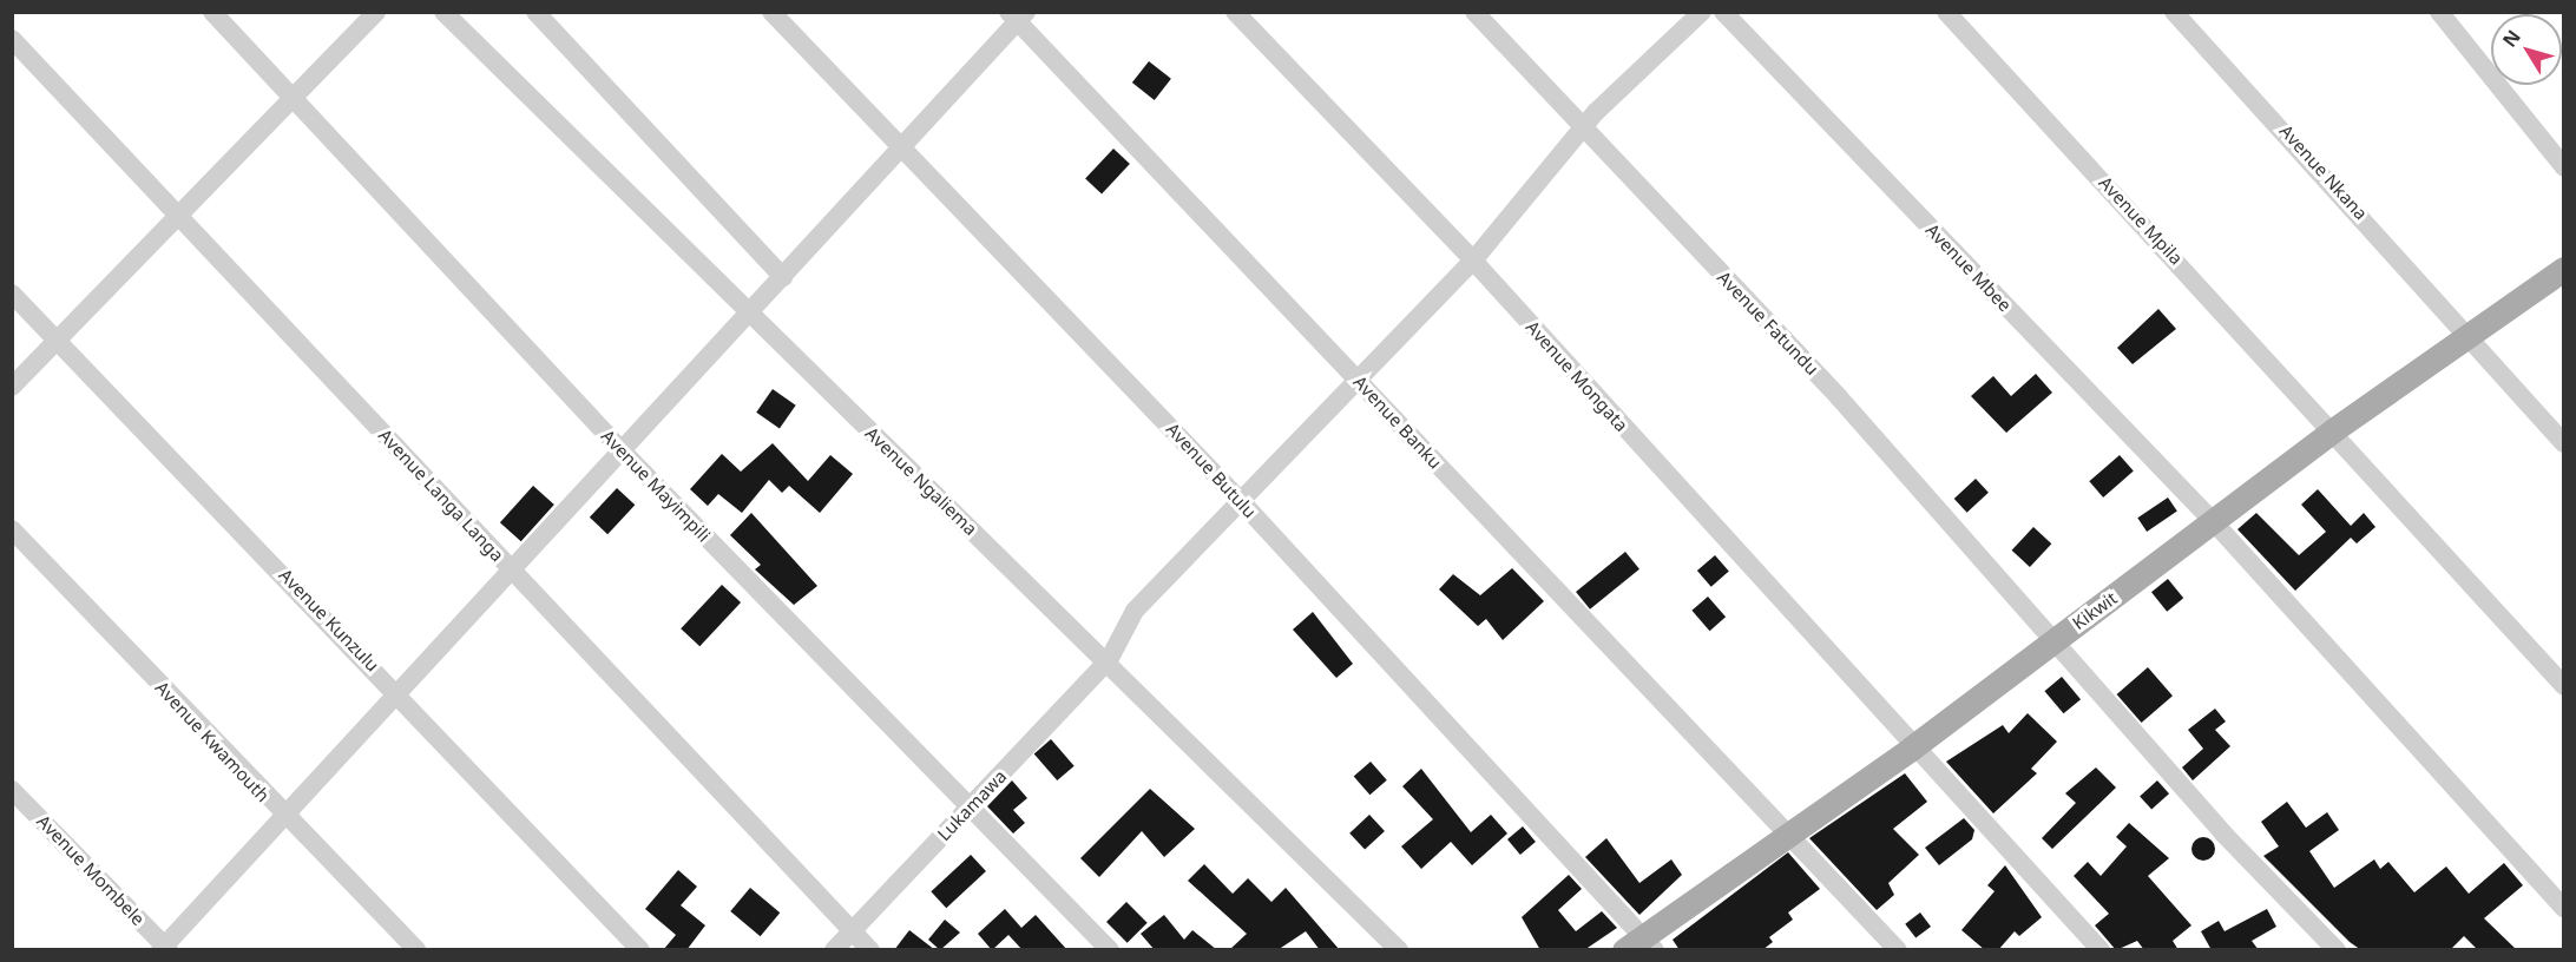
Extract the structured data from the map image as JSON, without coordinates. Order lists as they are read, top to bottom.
{
  "streets": {
    "main road": ["Kikwit"],
    "street": [
      "Avenue Nkana",
      "Avenue Mpila",
      "Avenue Mbee",
      "Avenue Fatundu",
      "Avenue Mongata",
      "Avenue Banku",
      "Avenue Butulu",
      "Avenue Ngaliema",
      "Avenue Mayimpili",
      "Avenue Langa Langa",
      "Avenue Kunzulu",
      "Avenue Kwamouth",
      "Lukamawa",
      "Avenue Mombele"
    ]
  },
  "crossings": [
    ["Avenue Nkana", "Kikwit"],
    ["Avenue Mpila", "Kikwit"],
    ["Avenue Mbee", "Kikwit"],
    ["Avenue Fatundu", "Kikwit"],
    ["Avenue Fatundu", "Lukamawa"],
    ["Avenue Mongata", "Kikwit"],
    ["Avenue Mongata", "Lukamawa"],
    ["Avenue Banku", "Kikwit"],
    ["Avenue Banku", "Lukamawa"],
    ["Avenue Butulu", "Kikwit"],
    ["Avenue Butulu", "Lukamawa"],
    ["Avenue Ngaliema", "Lukamawa"],
    ["Avenue Mayimpili", "Lukamawa"],
    ["Avenue Langa Langa", "Lukamawa"]
  ],
  "north": "top left"
}
